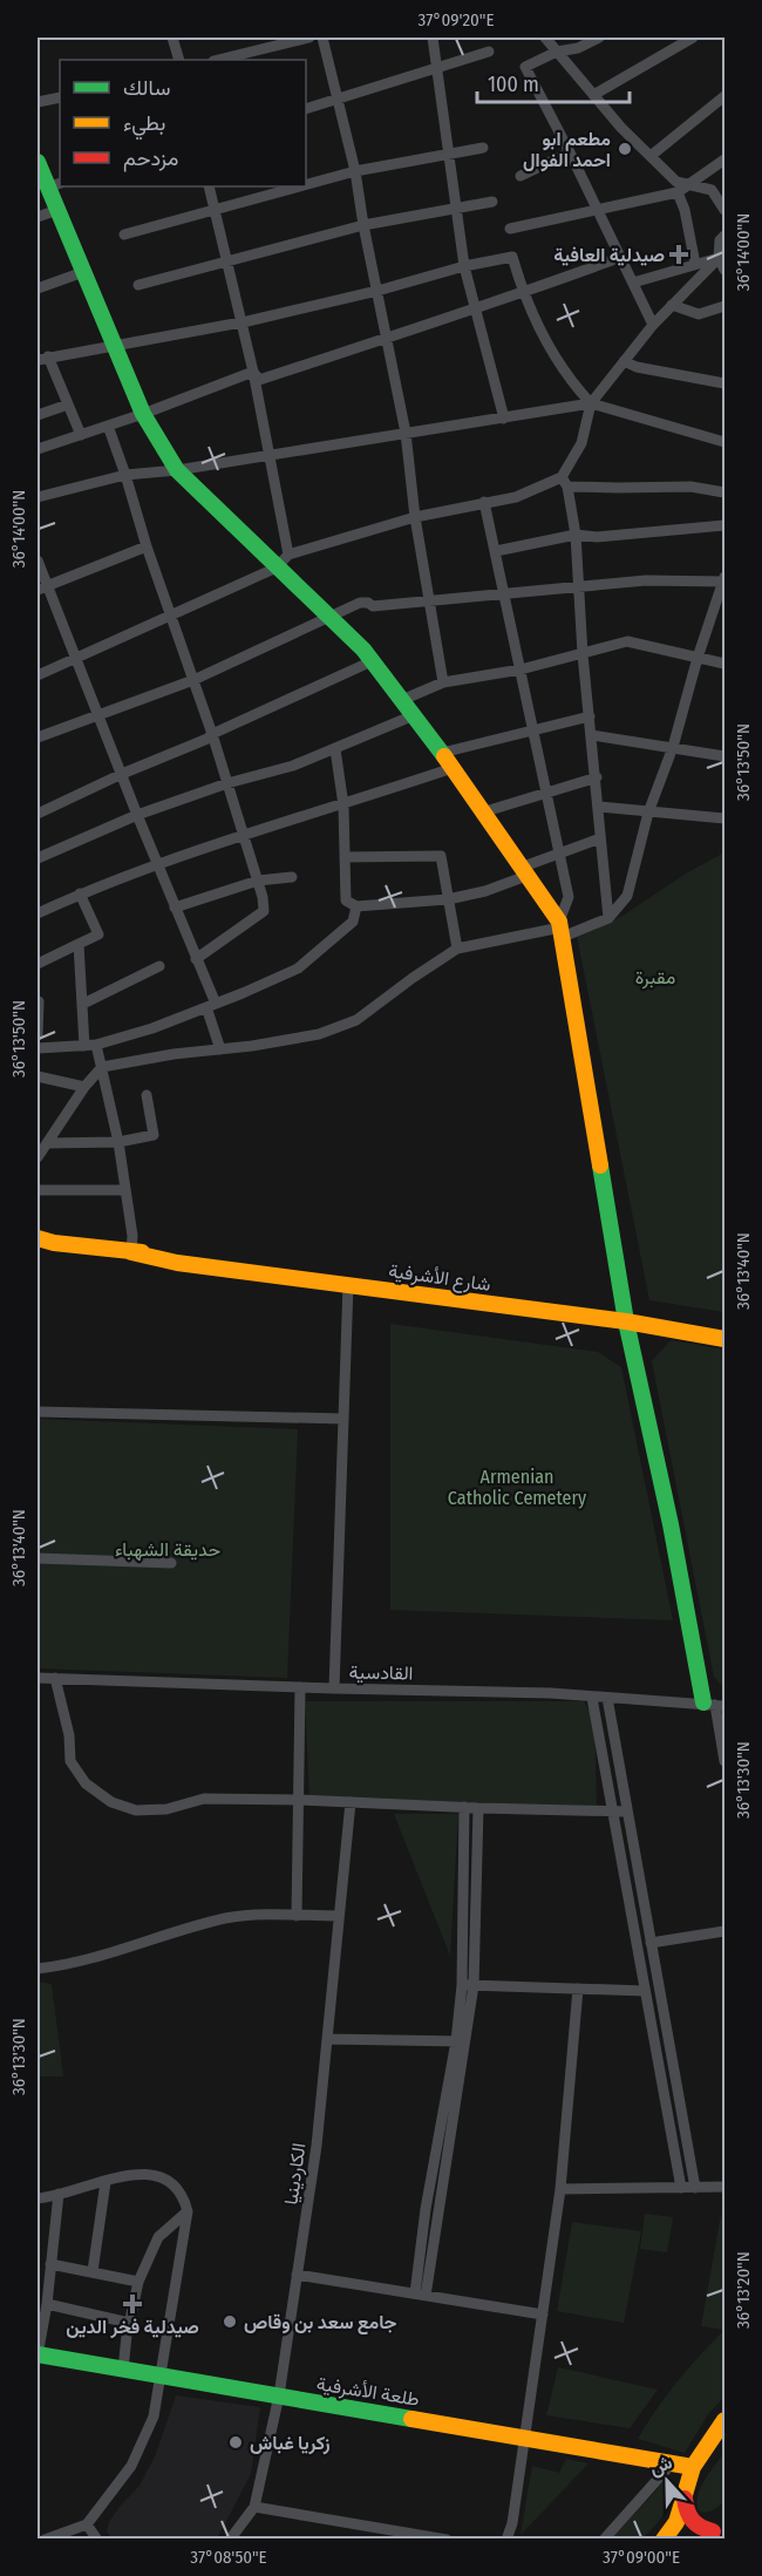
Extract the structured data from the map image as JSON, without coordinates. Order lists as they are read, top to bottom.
{
  "streets": {
    "street": [
      "شارع الأشرفية",
      "القادسية",
      "الكاردينيا",
      "طلعة الأشرفية"
    ]
  },
  "crossings": [
    ["الكاردينيا", "طلعة الأشرفية"]
  ],
  "parks": ["مقبرة", "Armenian Catholic Cemetery", "حديقة الشهباء"],
  "places": {
    "other": ["مطعم ابو احمد الفوال", "جامع سعد بن وقاص", "زكريا غباش"],
    "health": ["صيدلية العافية", "صيدلية فخر الدين"]
  },
  "legend": ["سالك", "بطيء", "مزدحم"],
  "scale_bar": "100 m",
  "north": "top",
  "coordinates": [
    "37°09'20\"E",
    "36°14'00\"N",
    "36°13'50\"N",
    "36°13'40\"N",
    "36°13'30\"N",
    "36°13'20\"N",
    "37°08'50\"E",
    "37°09'00\"E"
  ]
}
